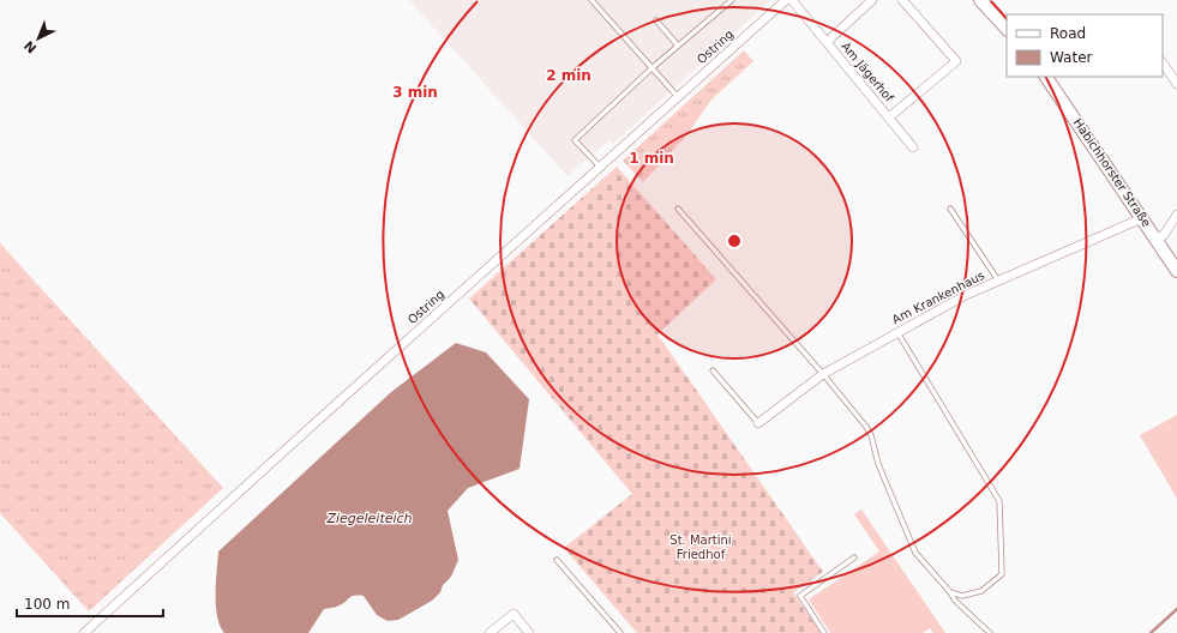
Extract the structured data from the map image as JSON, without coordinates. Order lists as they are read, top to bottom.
{
  "streets": {
    "main road": ["Habichhorster Straße"],
    "street": ["Ostring", "Am Jägerhof", "Am Krankenhaus"]
  },
  "crossings": [
    ["Habichhorster Straße", "Am Krankenhaus"]
  ],
  "water": ["Ziegeleiteich"],
  "parks": ["St. Martini Friedhof"],
  "legend": ["Road", "Water"],
  "scale_bar": "100 m",
  "north": "bottom left",
  "rings": ["2 min", "3 min", "1 min"]
}
